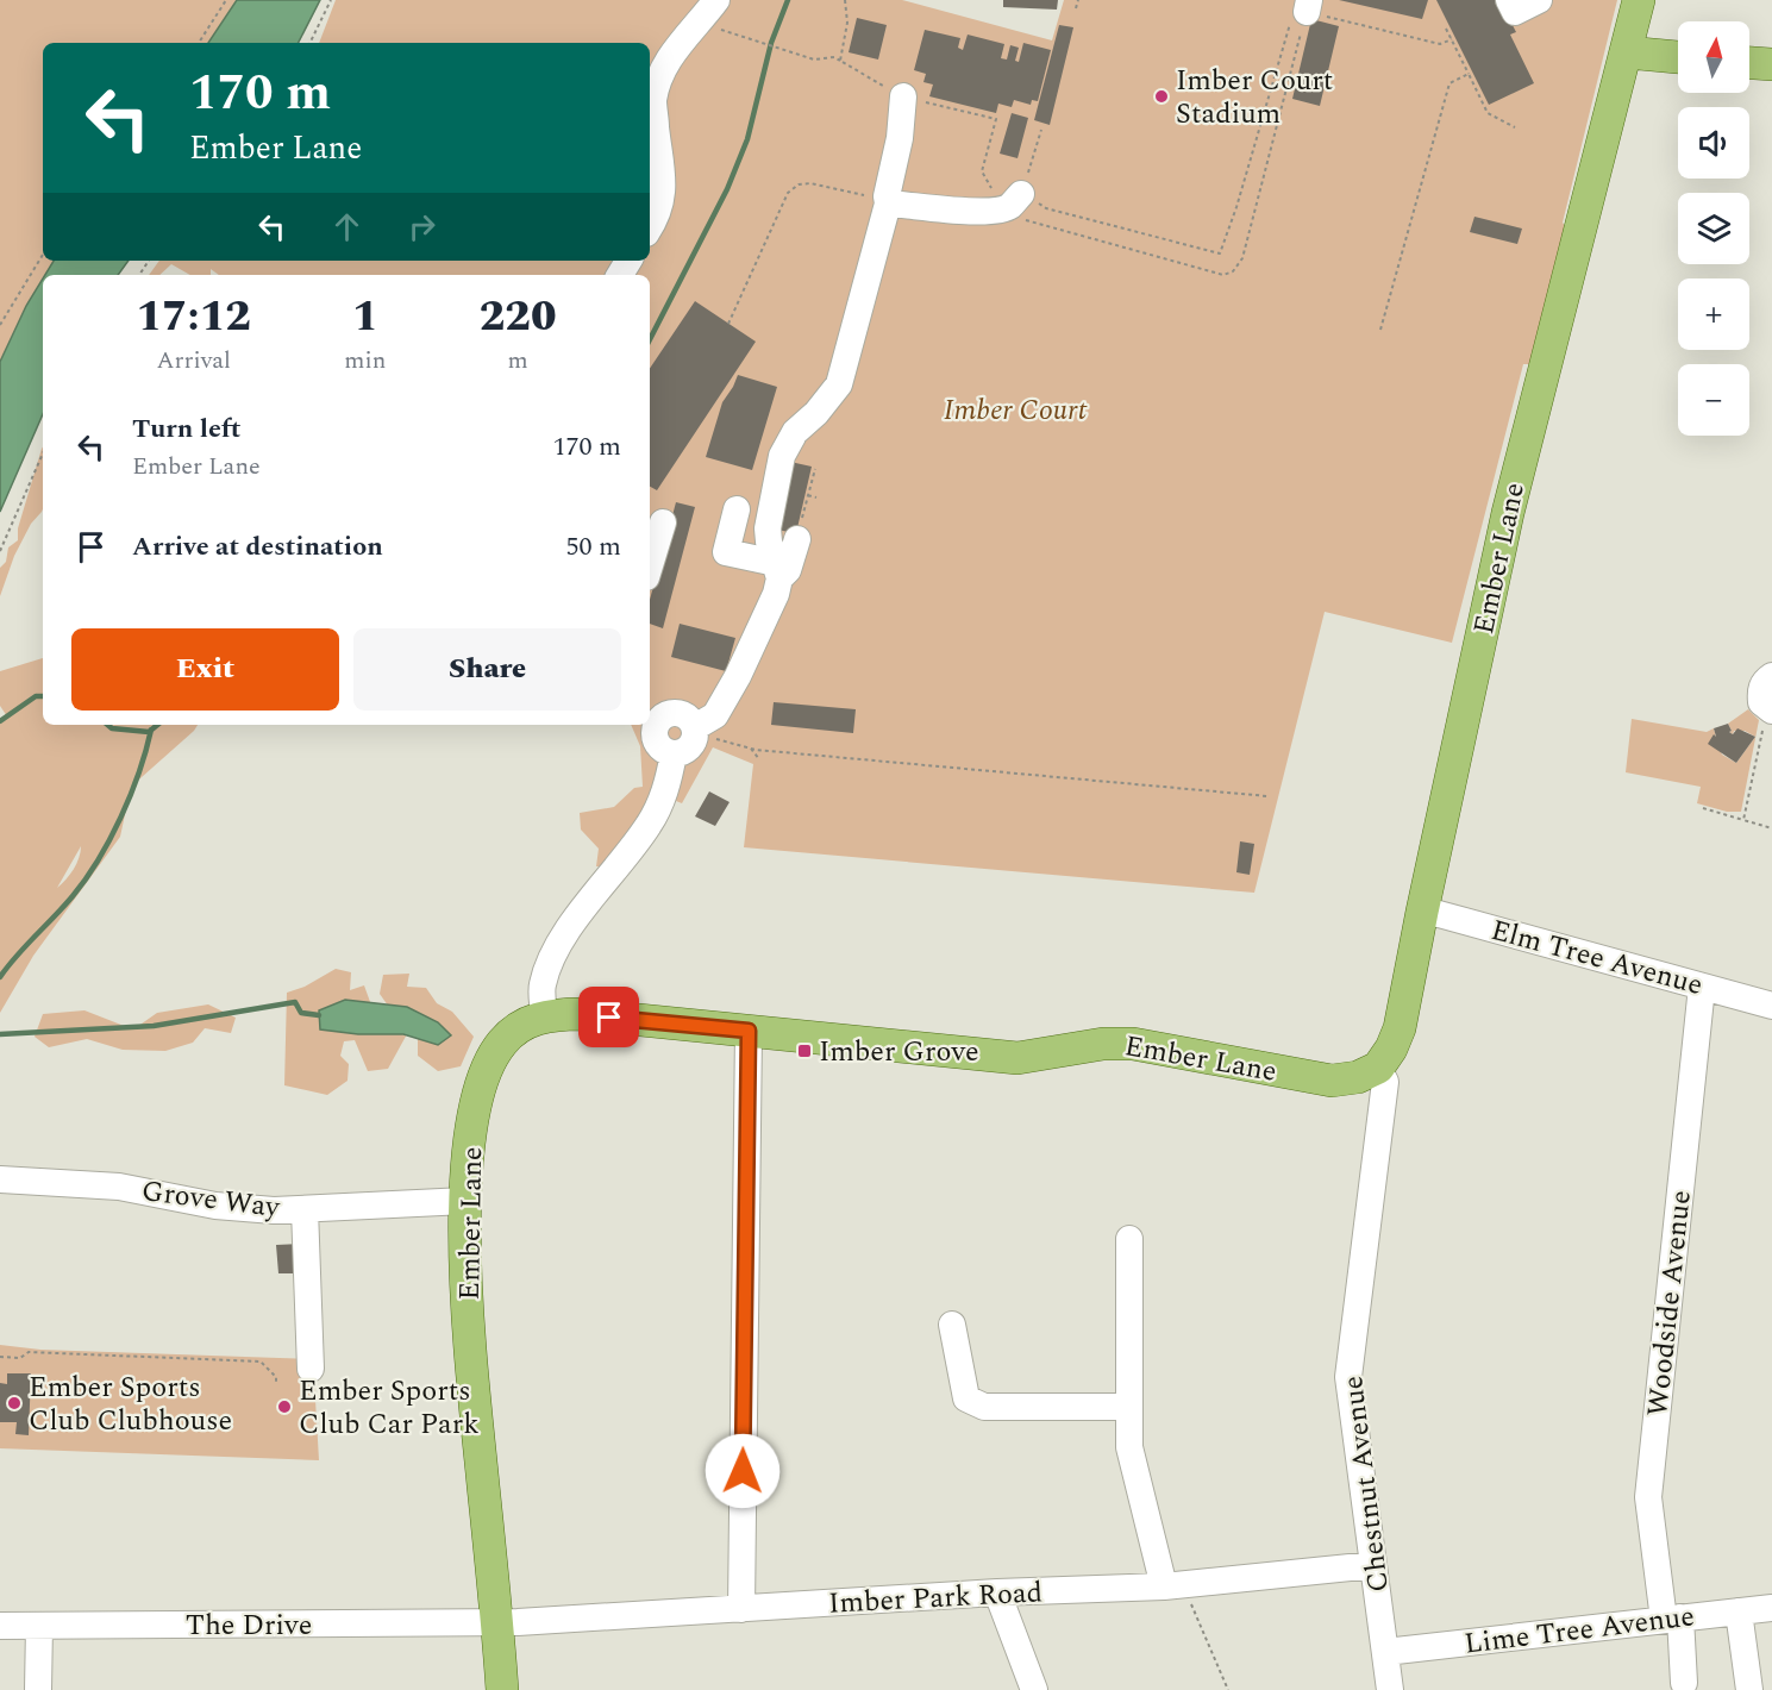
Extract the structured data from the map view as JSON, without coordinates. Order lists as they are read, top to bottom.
{
  "streets": {
    "main road": ["Ember Lane"],
    "street": [
      "Elm Tree Avenue",
      "Grove Way",
      "Woodside Avenue",
      "Chestnut Avenue",
      "Imber Park Road",
      "The Drive",
      "Lime Tree Avenue"
    ]
  },
  "crossings": [
    ["Ember Lane", "Elm Tree Avenue"],
    ["Ember Lane", "Grove Way"],
    ["Ember Lane", "Chestnut Avenue"],
    ["Ember Lane", "Imber Park Road"],
    ["Ember Lane", "The Drive"],
    ["Elm Tree Avenue", "Woodside Avenue"],
    ["Woodside Avenue", "Lime Tree Avenue"],
    ["Chestnut Avenue", "Imber Park Road"],
    ["Chestnut Avenue", "Lime Tree Avenue"],
    ["Imber Park Road", "The Drive"]
  ],
  "parks": ["Imber Court"],
  "places": {
    "other": ["Imber Court Stadium", "Ember Sports Club Clubhouse", "Ember Sports Club Car Park"],
    "transit": ["Imber Grove"]
  },
  "north": "top",
  "page": {
    "map_buttons": ["+", "−"],
    "turn": ["170 m", "Ember Lane"],
    "eta": [
      "17:12",
      "Arrival",
      "1",
      "min",
      "220",
      "m"
    ],
    "list": [
      {
        "name": "Turn left",
        "note": "Ember Lane",
        "value": "170 m"
      },
      {
        "name": "Arrive at destination",
        "value": "50 m"
      }
    ],
    "buttons": ["Exit", "Share"]
  }
}
